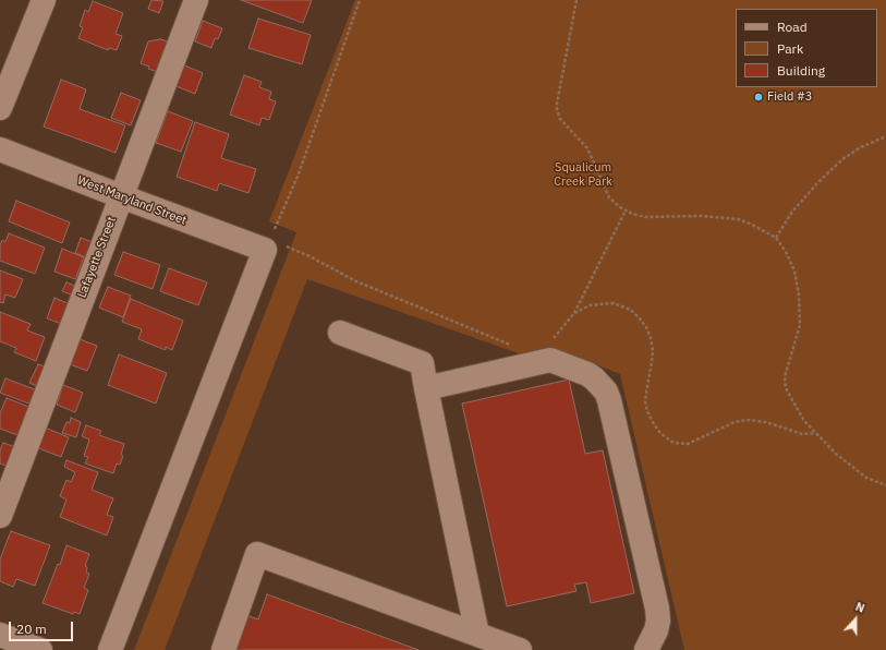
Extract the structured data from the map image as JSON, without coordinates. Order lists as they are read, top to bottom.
{
  "streets": {
    "street": ["West Maryland Street", "Lafayette Street"]
  },
  "crossings": [
    ["West Maryland Street", "Lafayette Street"]
  ],
  "parks": ["Squalicum Creek Park"],
  "places": ["Field #3"],
  "legend": ["Road", "Park", "Building"],
  "scale_bar": "20 m",
  "north": "top"
}
